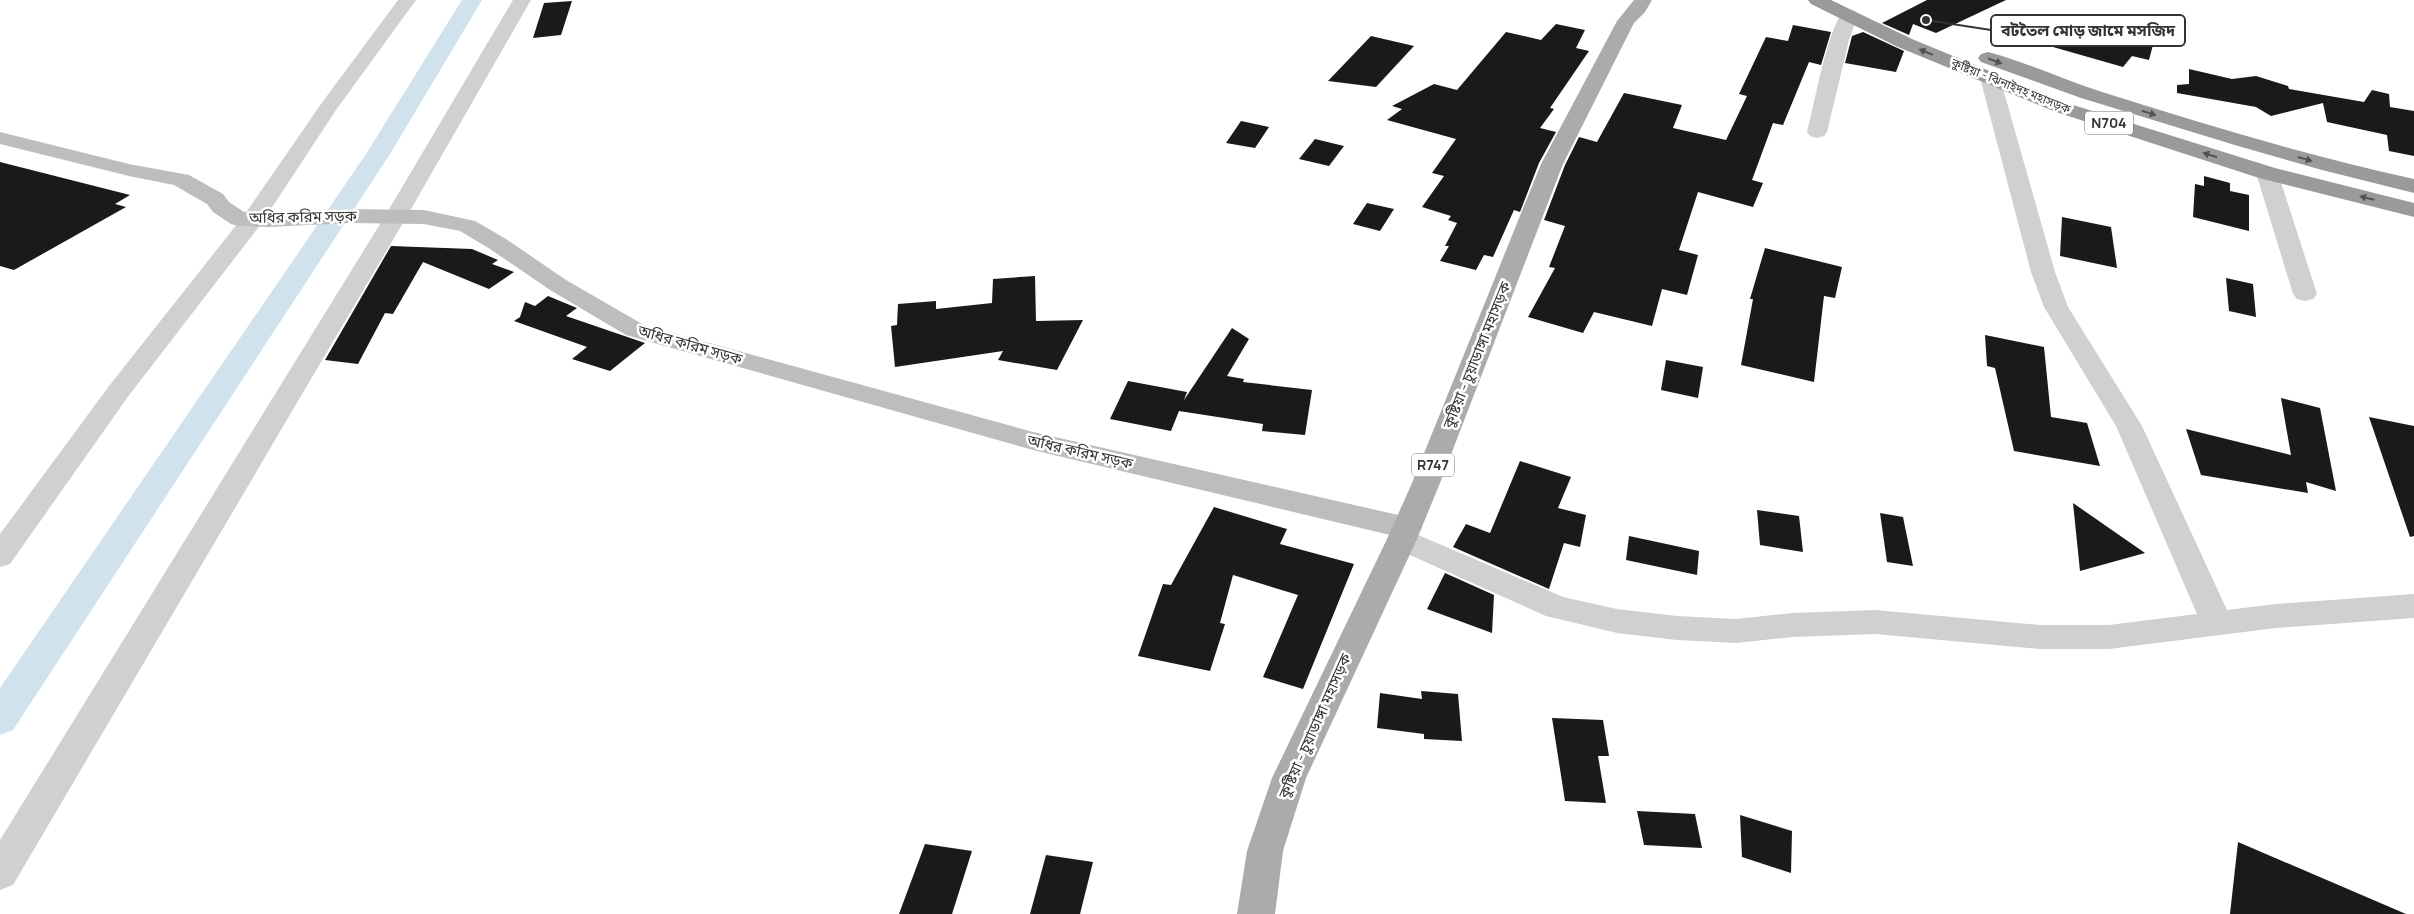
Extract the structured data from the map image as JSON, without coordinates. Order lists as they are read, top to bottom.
{
  "streets": {
    "highway": ["কুষ্টিয়া - ঝিনাইদহ মহাসড়ক", "N704"],
    "main road": ["অধির করিম সড়ক", "কুষ্টিয়া - চুয়াডাঙ্গা মহাসড়ক", "R747"]
  },
  "crossings": [
    ["অধির করিম সড়ক", "কুষ্টিয়া - চুয়াডাঙ্গা মহাসড়ক"]
  ],
  "places": ["বটতৈল মোড় জামে মসজিদ"]
}
